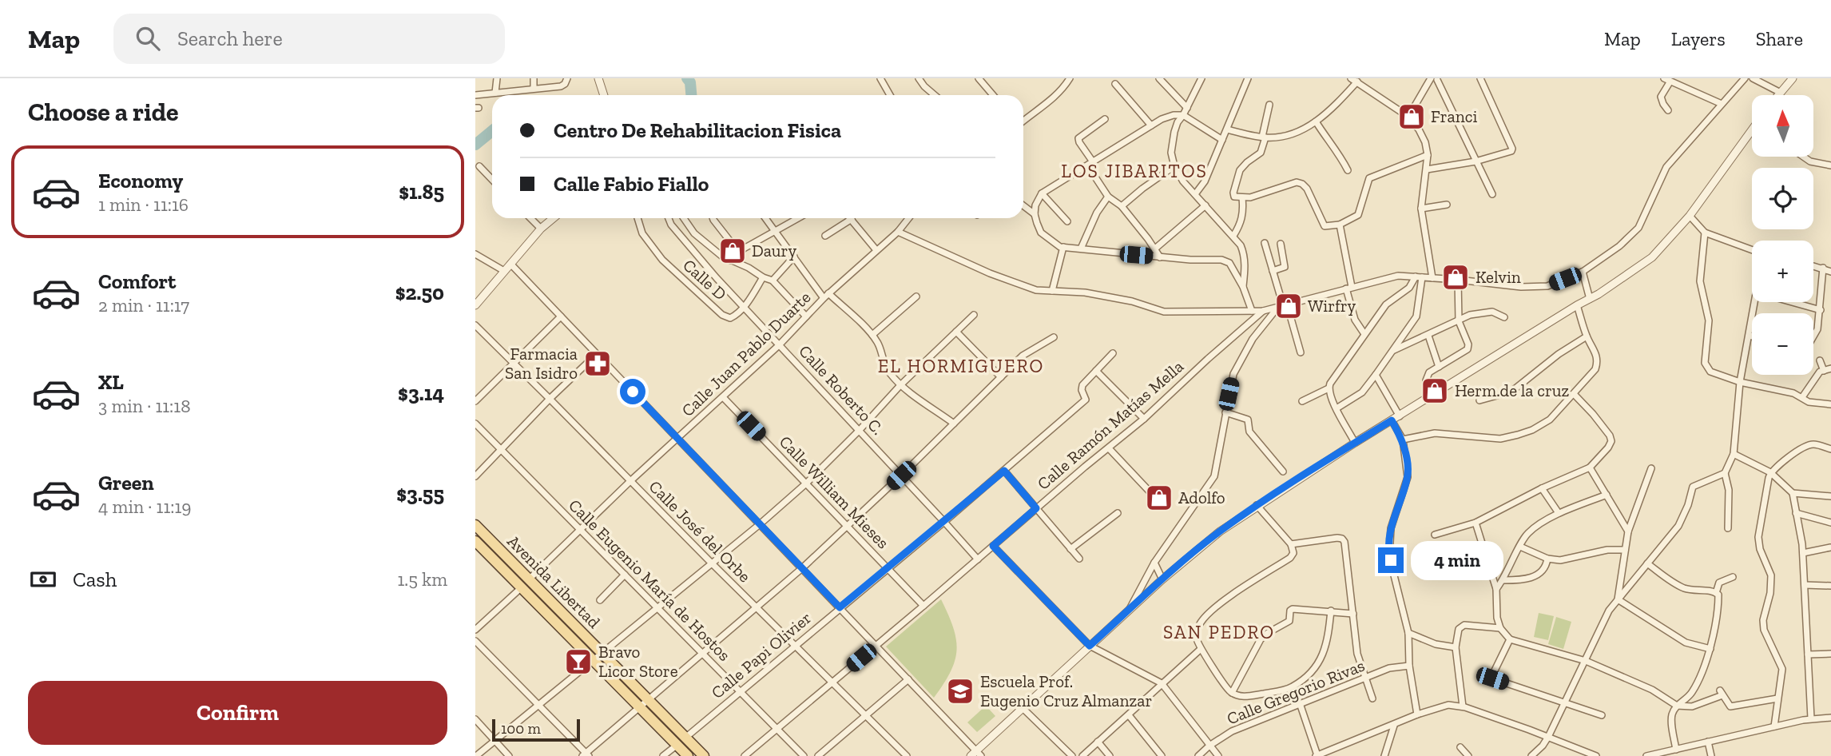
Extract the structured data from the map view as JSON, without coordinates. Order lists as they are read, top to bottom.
{
  "streets": {
    "main road": ["Avenida Libertad"],
    "street": [
      "Calle D",
      "Calle Juan Pablo Duarte",
      "Calle Roberto C.",
      "Calle Ramón Matías Mella",
      "Calle William Mieses",
      "Calle José del Orbe",
      "Calle Eugenio María de Hostos",
      "Calle Papi Olivier",
      "Calle Gregorio Rivas"
    ]
  },
  "crossings": [
    ["Calle D", "Calle Roberto C."],
    ["Calle Juan Pablo Duarte", "Calle Roberto C."],
    ["Calle Juan Pablo Duarte", "Calle William Mieses"],
    ["Calle Juan Pablo Duarte", "Calle José del Orbe"],
    ["Calle Juan Pablo Duarte", "Calle Eugenio María de Hostos"],
    ["Calle Juan Pablo Duarte", "Avenida Libertad"],
    ["Calle Roberto C.", "Calle Ramón Matías Mella"],
    ["Calle Roberto C.", "Calle Papi Olivier"],
    ["Calle Ramón Matías Mella", "Calle William Mieses"],
    ["Calle Ramón Matías Mella", "Calle José del Orbe"],
    ["Calle Ramón Matías Mella", "Calle Eugenio María de Hostos"],
    ["Calle William Mieses", "Calle Papi Olivier"],
    ["Calle José del Orbe", "Calle Papi Olivier"],
    ["Calle Eugenio María de Hostos", "Calle Papi Olivier"],
    ["Avenida Libertad", "Calle Papi Olivier"]
  ],
  "districts": ["LOS JIBARITOS", "EL HORMIGUERO", "SAN PEDRO"],
  "places": {
    "shop": [
      "Franci",
      "Daury",
      "Kelvin",
      "Wirfry",
      "Herm.de la cruz",
      "Adolfo"
    ],
    "pharmacy": ["Farmacia San Isidro"],
    "bar": ["Bravo Licor Store"],
    "school or university": ["Escuela Prof. Eugenio Cruz Almanzar"]
  },
  "scale_bar": "100 m",
  "north": "top",
  "page": {
    "header": "Map",
    "search": "Search here",
    "nav": ["Map", "Layers", "Share"],
    "heading": "Choose a ride",
    "map_buttons": ["+", "−"],
    "banner": ["Centro De Rehabilitacion Fisica", "Calle Fabio Fiallo"],
    "list": [
      {
        "name": "Economy",
        "note": "1 min · 11:16",
        "value": "$1.85"
      },
      {
        "name": "Comfort",
        "note": "2 min · 11:17",
        "value": "$2.50"
      },
      {
        "name": "XL",
        "note": "3 min · 11:18",
        "value": "$3.14"
      },
      {
        "name": "Green",
        "note": "4 min · 11:19",
        "value": "$3.55"
      }
    ],
    "bubble": "4 min",
    "pay": ["Cash", "1.5 km"],
    "buttons": "Confirm",
    "scale": "100 m"
  }
}
